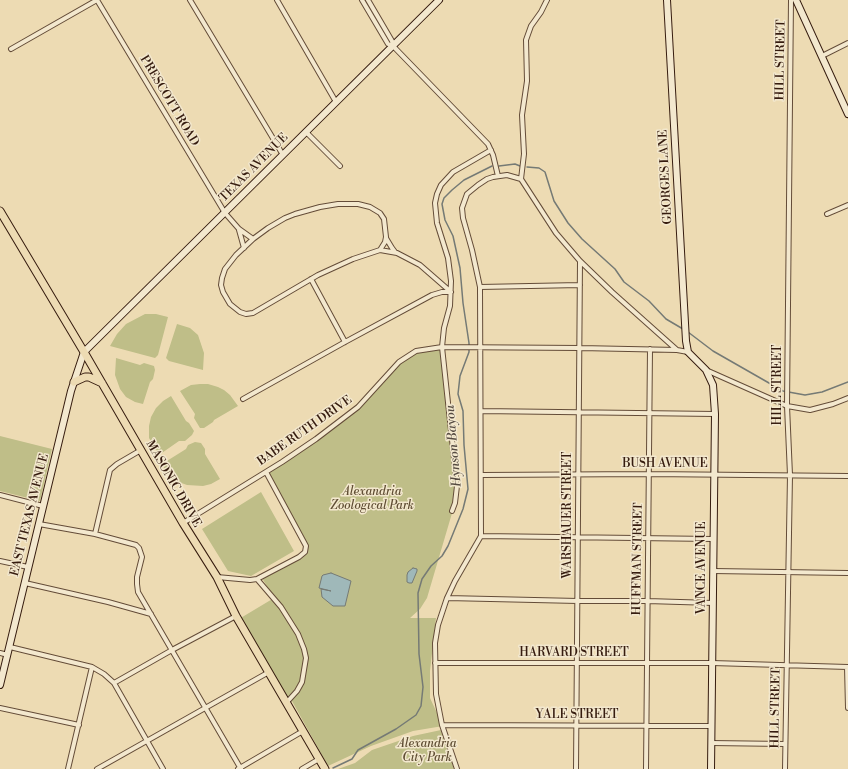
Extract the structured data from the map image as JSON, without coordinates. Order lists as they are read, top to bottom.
{
  "streets": {
    "main road": ["MASONIC DRIVE"],
    "street": [
      "HILL STREET",
      "PRESCOTT ROAD",
      "TEXAS AVENUE",
      "GEORGES LANE",
      "BABE RUTH DRIVE",
      "BUSH AVENUE",
      "EAST TEXAS AVENUE",
      "WARSHAUER STREET",
      "HUFFMAN STREET",
      "VANCE AVENUE",
      "HARVARD STREET",
      "YALE STREET"
    ]
  },
  "crossings": [
    ["HILL STREET", "BUSH AVENUE"],
    ["HILL STREET", "HARVARD STREET"],
    ["PRESCOTT ROAD", "TEXAS AVENUE"],
    ["TEXAS AVENUE", "MASONIC DRIVE"],
    ["TEXAS AVENUE", "EAST TEXAS AVENUE"],
    ["GEORGES LANE", "BABE RUTH DRIVE"],
    ["BABE RUTH DRIVE", "MASONIC DRIVE"],
    ["BABE RUTH DRIVE", "WARSHAUER STREET"],
    ["BABE RUTH DRIVE", "HUFFMAN STREET"],
    ["BUSH AVENUE", "WARSHAUER STREET"],
    ["BUSH AVENUE", "HUFFMAN STREET"],
    ["BUSH AVENUE", "VANCE AVENUE"],
    ["MASONIC DRIVE", "EAST TEXAS AVENUE"],
    ["WARSHAUER STREET", "HARVARD STREET"],
    ["WARSHAUER STREET", "YALE STREET"],
    ["HUFFMAN STREET", "HARVARD STREET"],
    ["HUFFMAN STREET", "YALE STREET"],
    ["VANCE AVENUE", "HARVARD STREET"],
    ["VANCE AVENUE", "YALE STREET"]
  ],
  "water": ["Hynson Bayou"],
  "parks": ["Alexandria Zoological Park", "Alexandria City Park"]
}
